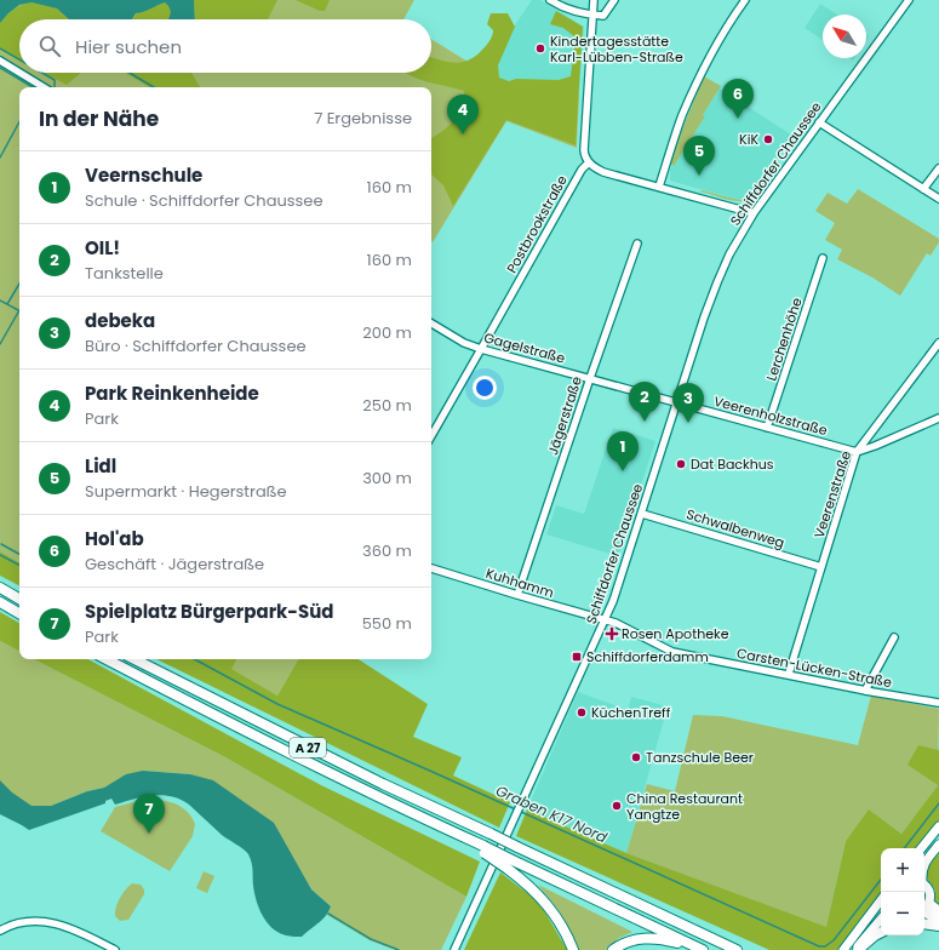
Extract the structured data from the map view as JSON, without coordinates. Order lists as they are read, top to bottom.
{
  "streets": {
    "highway": ["A 27"],
    "street": [
      "Schiffdorfer Chaussee",
      "Postbrookstraße",
      "Lerchenhöhe",
      "Gagelstraße",
      "Jägerstraße",
      "Veerenholzstraße",
      "Veerenstraße",
      "Schwalbenweg",
      "Kuhhamm",
      "Carsten-Lücken-Straße"
    ]
  },
  "crossings": [
    ["Schiffdorfer Chaussee", "Gagelstraße"],
    ["Schiffdorfer Chaussee", "Veerenholzstraße"],
    ["Schiffdorfer Chaussee", "Schwalbenweg"],
    ["Schiffdorfer Chaussee", "Kuhhamm"],
    ["Schiffdorfer Chaussee", "Carsten-Lücken-Straße"],
    ["Postbrookstraße", "Gagelstraße"],
    ["Lerchenhöhe", "Veerenholzstraße"],
    ["Gagelstraße", "Jägerstraße"],
    ["Gagelstraße", "Veerenholzstraße"],
    ["Jägerstraße", "Kuhhamm"],
    ["Veerenholzstraße", "Veerenstraße"],
    ["Veerenstraße", "Schwalbenweg"],
    ["Veerenstraße", "Carsten-Lücken-Straße"],
    ["Kuhhamm", "Carsten-Lücken-Straße"]
  ],
  "water": ["Graben K17 Nord"],
  "places": {
    "other": [
      "Kindertagesstätte Karl-Lübben-Straße",
      "KiK",
      "Dat Backhus",
      "KüchenTreff",
      "Tanzschule Beer",
      "China Restaurant Yangtze"
    ],
    "health": ["Rosen Apotheke"],
    "transit": ["Schiffdorferdamm"]
  },
  "north": "top left",
  "page": {
    "search": "Hier suchen",
    "pins": [
      "6",
      "4",
      "5",
      "2",
      "3",
      "1",
      "7"
    ],
    "heading": ["In der Nähe", "7 Ergebnisse"],
    "list": [
      {
        "mark": "1",
        "name": "Veernschule",
        "note": "Schule · Schiffdorfer Chaussee",
        "value": "160 m"
      },
      {
        "mark": "2",
        "name": "OIL!",
        "note": "Tankstelle",
        "value": "160 m"
      },
      {
        "mark": "3",
        "name": "debeka",
        "note": "Büro · Schiffdorfer Chaussee",
        "value": "200 m"
      },
      {
        "mark": "4",
        "name": "Park Reinkenheide",
        "note": "Park",
        "value": "250 m"
      },
      {
        "mark": "5",
        "name": "Lidl",
        "note": "Supermarkt · Hegerstraße",
        "value": "300 m"
      },
      {
        "mark": "6",
        "name": "Hol'ab",
        "note": "Geschäft · Jägerstraße",
        "value": "360 m"
      },
      {
        "mark": "7",
        "name": "Spielplatz Bürgerpark-Süd",
        "note": "Park",
        "value": "550 m"
      }
    ],
    "map_buttons": ["+", "−"]
  }
}
